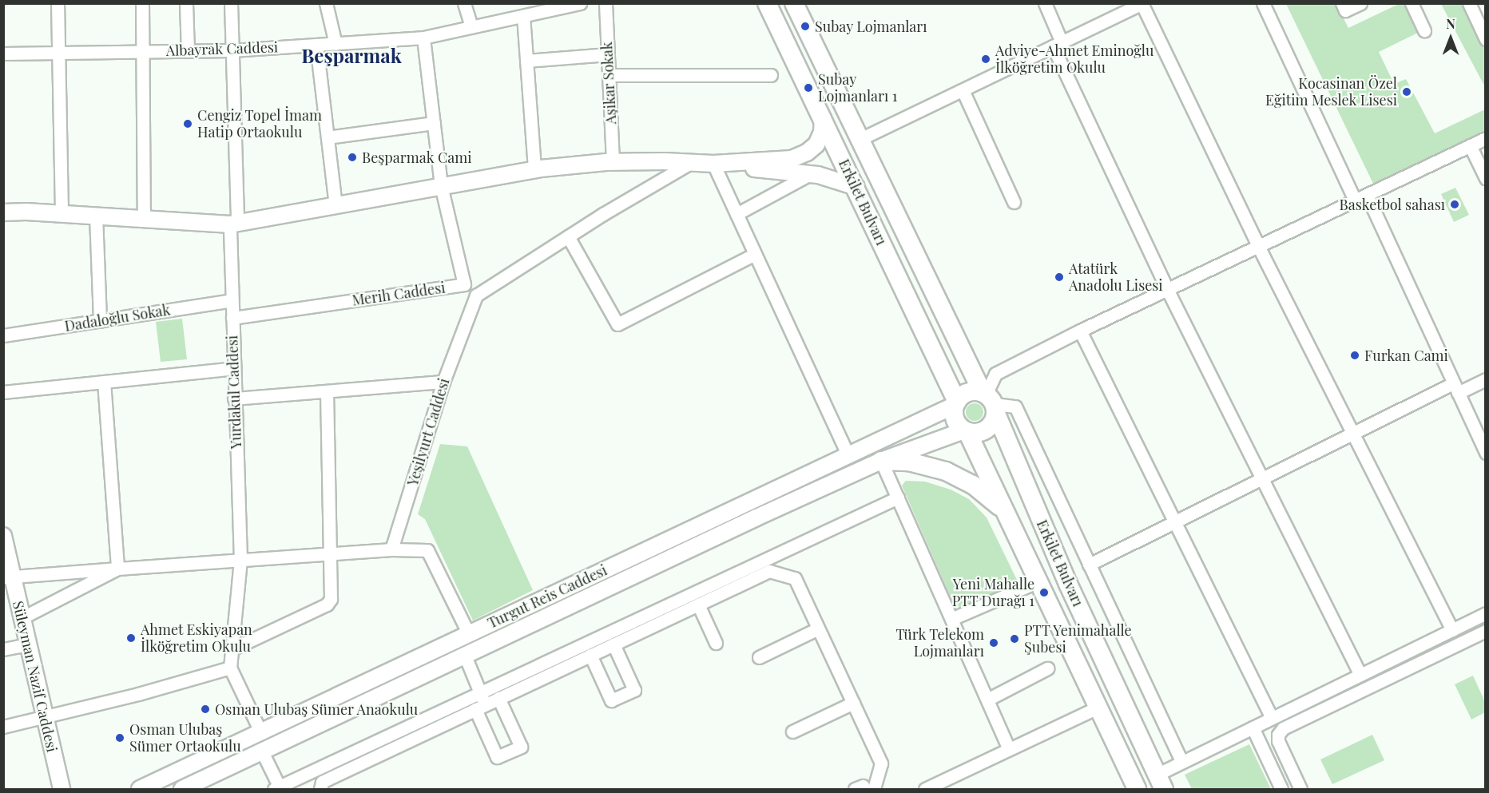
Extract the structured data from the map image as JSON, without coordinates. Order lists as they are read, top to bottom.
{
  "streets": {
    "main road": ["Erkilet Bulvarı"],
    "street": [
      "Albayrak Caddesi",
      "Aşikar Sokak",
      "Merih Caddesi",
      "Dadaloğlu Sokak",
      "Yurdakul Caddesi",
      "Yeşilyurt Caddesi",
      "Turgut Reis Caddesi",
      "Süleyman Nazif Caddesi"
    ]
  },
  "crossings": [
    ["Albayrak Caddesi", "Merih Caddesi"],
    ["Albayrak Caddesi", "Yurdakul Caddesi"],
    ["Erkilet Bulvarı", "Turgut Reis Caddesi"],
    ["Merih Caddesi", "Yurdakul Caddesi"],
    ["Dadaloğlu Sokak", "Yurdakul Caddesi"]
  ],
  "districts": ["Beşparmak"],
  "places": [
    "Subay Lojmanları",
    "Adviye-Ahmet Eminoğlu İlköğretim Okulu",
    "Subay Lojmanları 1",
    "Kocasinan Özel Eğitim Meslek Lisesi",
    "Cengiz Topel İmam Hatip Ortaokulu",
    "Beşparmak Cami",
    "Basketbol sahası",
    "Atatürk Anadolu Lisesi",
    "Furkan Cami",
    "Yeni Mahalle PTT Durağı 1",
    "Ahmet Eskiyapan İlköğretim Okulu",
    "PTT Yenimahalle Şubesi",
    "Türk Telekom Lojmanları",
    "Osman Ulubaş Sümer Anaokulu",
    "Osman Ulubaş Sümer Ortaokulu"
  ],
  "north": "top"
}
